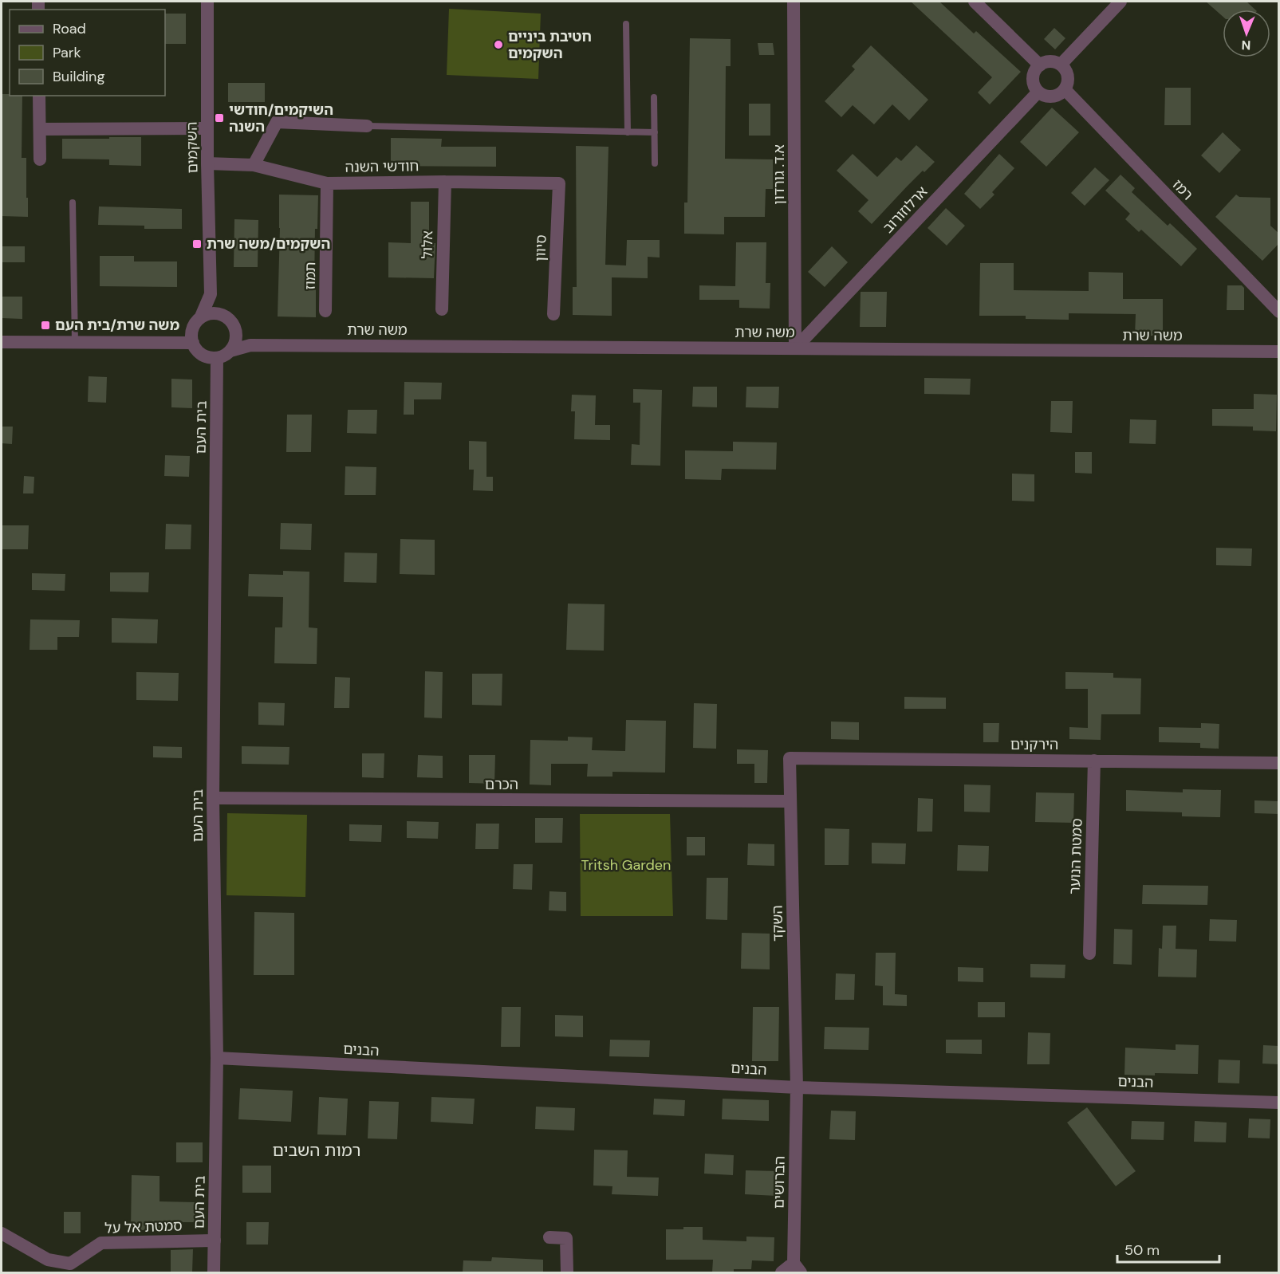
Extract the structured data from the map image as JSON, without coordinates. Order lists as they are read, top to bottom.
{
  "streets": {
    "street": [
      "השקמים",
      "חודשי השנה",
      "א.ד. גורדון",
      "רמז",
      "ארלוזורוב",
      "אלול",
      "סיוון",
      "תמוז",
      "משה שרת",
      "בית העם",
      "הירקנים",
      "הכרם",
      "סמטת הנוער",
      "השקד",
      "הבנים",
      "הברושים",
      "סמטת אל על"
    ]
  },
  "crossings": [
    ["השקמים", "חודשי השנה"],
    ["השקמים", "משה שרת"],
    ["השקמים", "בית העם"],
    ["חודשי השנה", "אלול"],
    ["חודשי השנה", "סיוון"],
    ["חודשי השנה", "תמוז"],
    ["א.ד. גורדון", "ארלוזורוב"],
    ["א.ד. גורדון", "משה שרת"],
    ["רמז", "ארלוזורוב"],
    ["ארלוזורוב", "משה שרת"],
    ["משה שרת", "בית העם"],
    ["בית העם", "הכרם"],
    ["בית העם", "הבנים"],
    ["בית העם", "סמטת אל על"],
    ["הירקנים", "סמטת הנוער"],
    ["הירקנים", "השקד"],
    ["הכרם", "השקד"],
    ["השקד", "הבנים"],
    ["השקד", "הברושים"],
    ["הבנים", "הברושים"]
  ],
  "districts": ["רמות השבים"],
  "parks": ["Tritsh Garden"],
  "places": {
    "other": ["חטיבת ביניים השקמים"],
    "transit": ["השיקמים/חודשי השנה", "השקמים/משה שרת", "משה שרת/בית העם"]
  },
  "legend": ["Road", "Park", "Building"],
  "scale_bar": "50 m",
  "north": "bottom"
}
